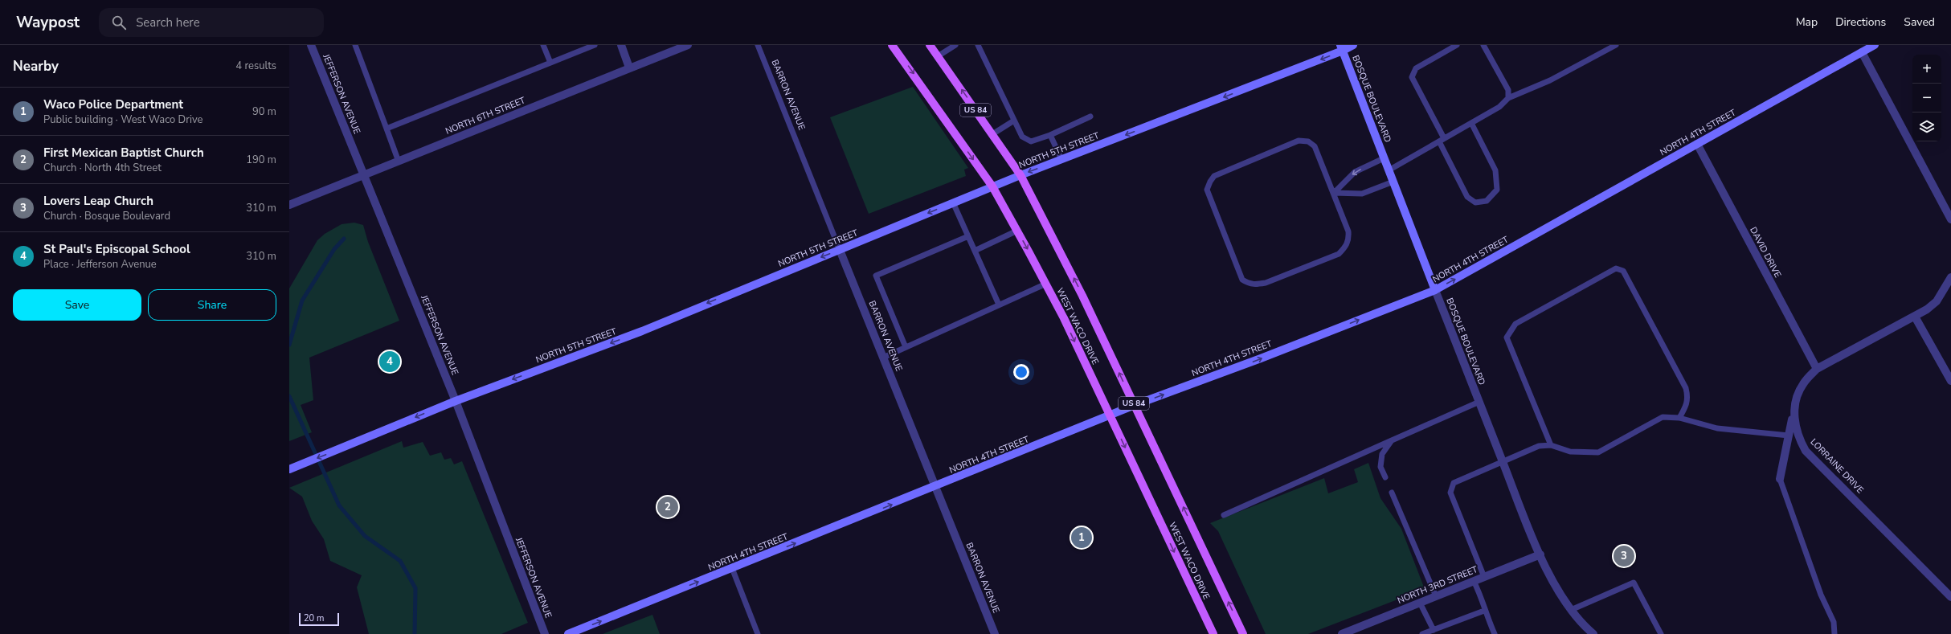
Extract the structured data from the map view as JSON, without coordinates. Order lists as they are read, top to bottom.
{
  "streets": {
    "main road": [
      "BOSQUE BOULEVARD",
      "US 84",
      "NORTH 4TH STREET",
      "NORTH 5TH STREET",
      "WEST WACO DRIVE"
    ],
    "street": [
      "JEFFERSON AVENUE",
      "BARRON AVENUE",
      "NORTH 6TH STREET",
      "DAVID DRIVE",
      "LORRAINE DRIVE",
      "NORTH 3RD STREET"
    ]
  },
  "crossings": [
    ["JEFFERSON AVENUE", "NORTH 6TH STREET"],
    ["JEFFERSON AVENUE", "NORTH 5TH STREET"],
    ["BARRON AVENUE", "NORTH 4TH STREET"],
    ["BARRON AVENUE", "NORTH 5TH STREET"],
    ["BOSQUE BOULEVARD", "NORTH 4TH STREET"],
    ["BOSQUE BOULEVARD", "NORTH 5TH STREET"],
    ["BOSQUE BOULEVARD", "NORTH 3RD STREET"],
    ["NORTH 4TH STREET", "DAVID DRIVE"],
    ["NORTH 4TH STREET", "WEST WACO DRIVE"],
    ["NORTH 5TH STREET", "WEST WACO DRIVE"],
    ["DAVID DRIVE", "LORRAINE DRIVE"]
  ],
  "one_way": ["NORTH 4TH STREET", "NORTH 5TH STREET"],
  "scale_bar": "20 m",
  "page": {
    "header": "Waypost",
    "search": "Search here",
    "nav": ["Map", "Directions", "Saved"],
    "heading": ["Nearby", "4 results"],
    "map_buttons": ["+", "−"],
    "list": [
      {
        "mark": "1",
        "name": "Waco Police Department",
        "note": "Public building · West Waco Drive",
        "value": "90 m"
      },
      {
        "mark": "2",
        "name": "First Mexican Baptist Church",
        "note": "Church · North 4th Street",
        "value": "190 m"
      },
      {
        "mark": "3",
        "name": "Lovers Leap Church",
        "note": "Church · Bosque Boulevard",
        "value": "310 m"
      },
      {
        "mark": "4",
        "name": "St Paul's Episcopal School",
        "note": "Place · Jefferson Avenue",
        "value": "310 m"
      }
    ],
    "buttons": ["Save", "Share"],
    "pins": [
      "4",
      "2",
      "1",
      "3"
    ],
    "scale": "20 m"
  }
}
